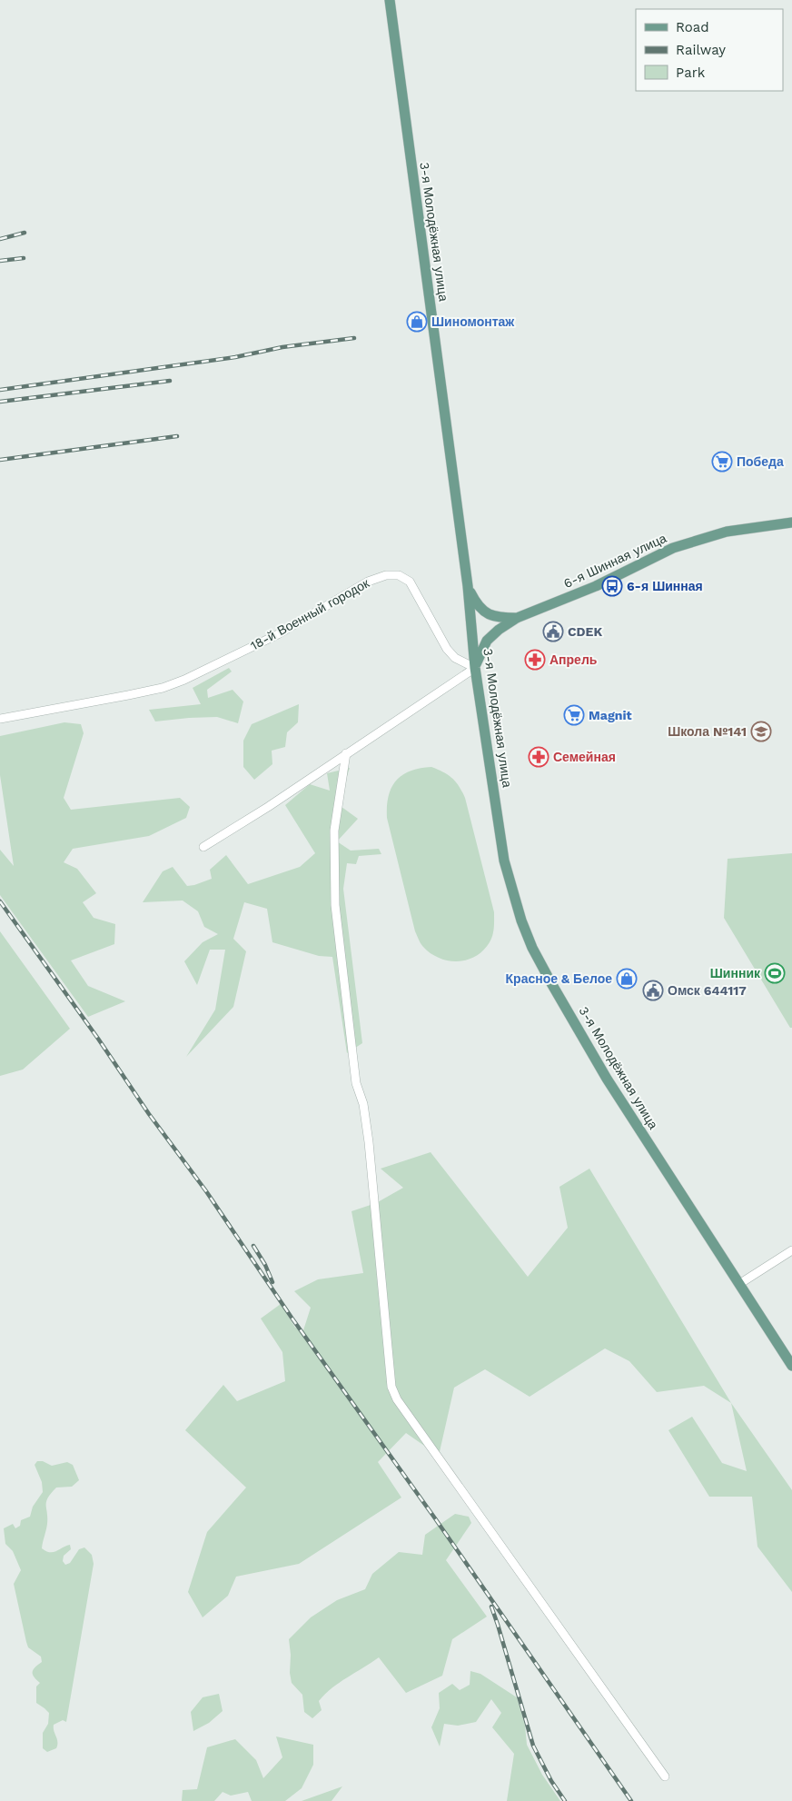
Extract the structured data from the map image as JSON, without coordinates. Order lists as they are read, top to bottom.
{
  "streets": {
    "main road": ["3-я Молодёжная улица", "6-я Шинная улица"],
    "street": ["18-й Военный городок"]
  },
  "crossings": [
    ["3-я Молодёжная улица", "6-я Шинная улица"],
    ["3-я Молодёжная улица", "18-й Военный городок"],
    ["6-я Шинная улица", "18-й Военный городок"]
  ],
  "places": {
    "shop": ["Шиномонтаж", "Красное & Белое"],
    "supermarket": ["Победа", "Magnit"],
    "bus stop": ["6-я Шинная"],
    "public building": ["CDEK", "Омск 644117"],
    "pharmacy": ["Апрель", "Семейная"],
    "school or university": ["Школа №141"],
    "sports": ["Шинник"]
  },
  "legend": ["Road", "Railway", "Park"]
}
